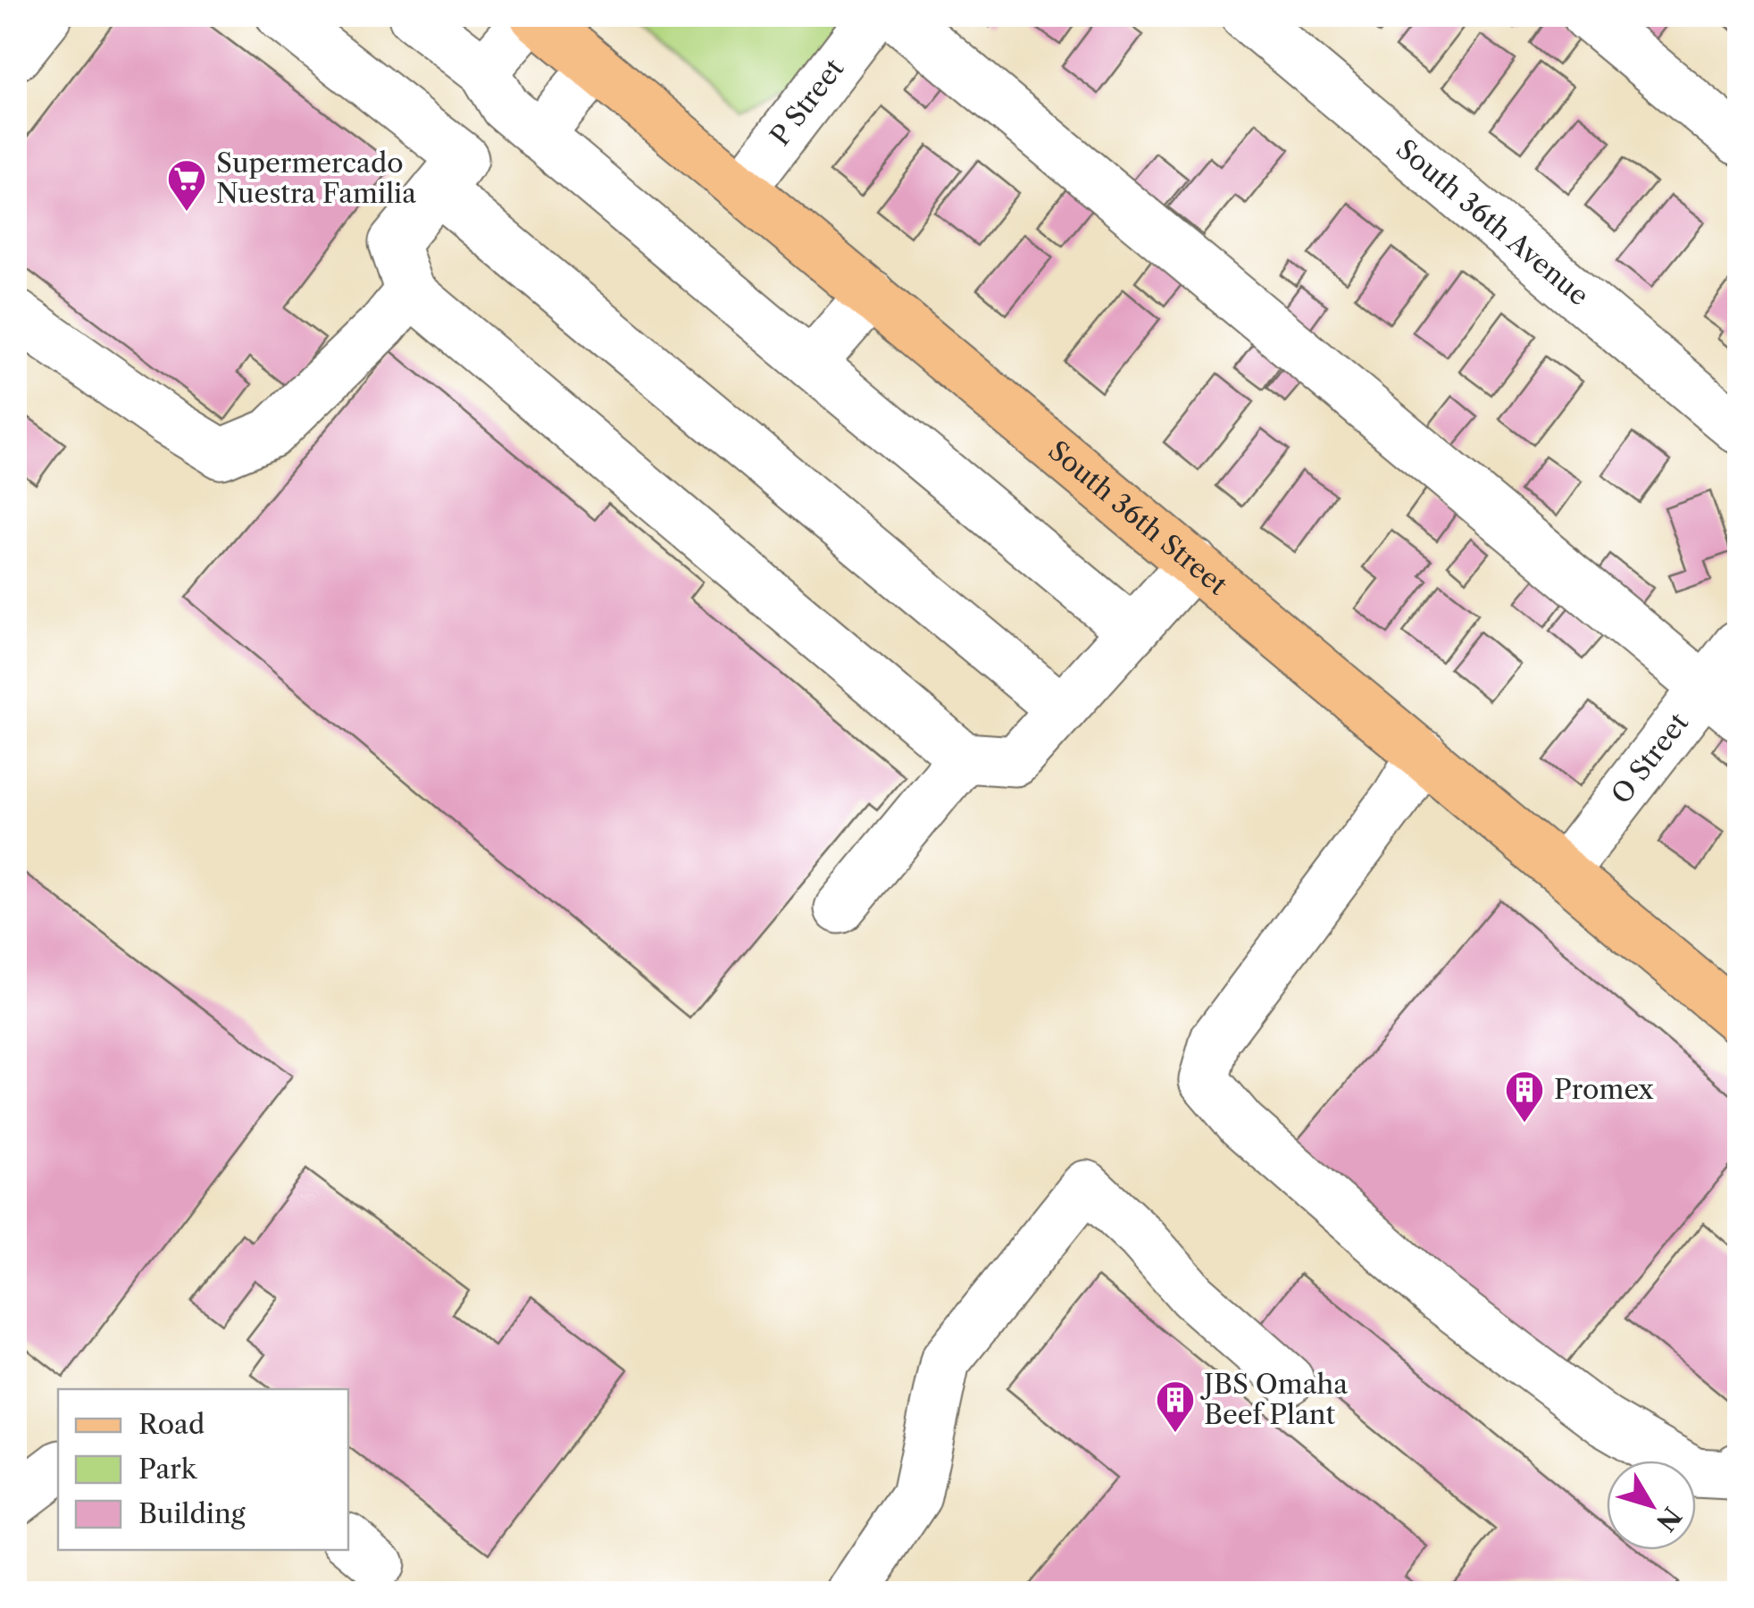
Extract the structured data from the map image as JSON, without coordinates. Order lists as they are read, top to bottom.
{
  "streets": {
    "main road": ["South 36th Street"],
    "street": ["P Street", "South 36th Avenue", "O Street"]
  },
  "crossings": [
    ["P Street", "South 36th Street"],
    ["South 36th Street", "O Street"]
  ],
  "places": {
    "supermarket": ["Supermercado Nuestra Familia"],
    "building": ["Promex", "JBS Omaha Beef Plant"]
  },
  "legend": ["Road", "Park", "Building"],
  "north": "bottom right"
}
